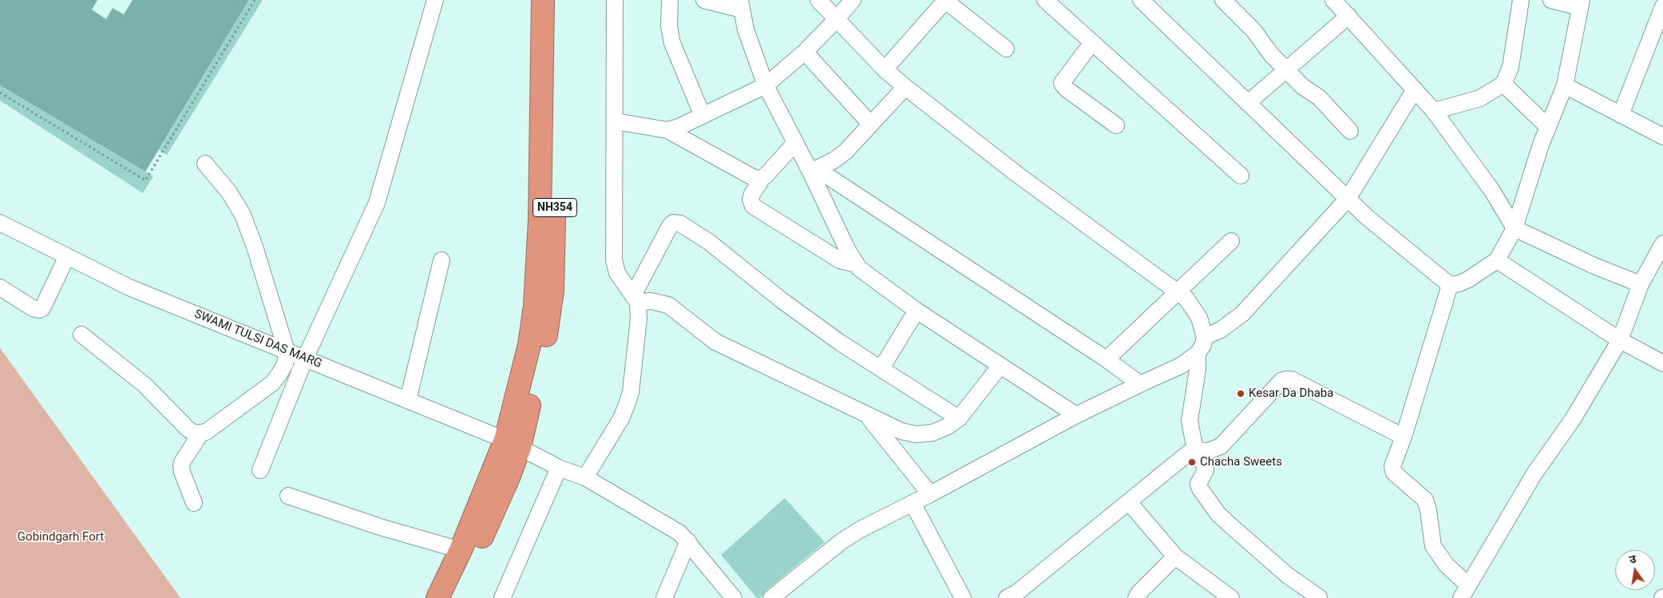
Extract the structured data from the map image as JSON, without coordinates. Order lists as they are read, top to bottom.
{
  "streets": {
    "highway": ["NH354"],
    "street": ["SWAMI TULSI DAS MARG"]
  },
  "crossings": [
    ["NH354", "SWAMI TULSI DAS MARG"]
  ],
  "parks": ["Gobindgarh Fort"],
  "places": ["Kesar Da Dhaba", "Chacha Sweets"],
  "north": "top"
}
